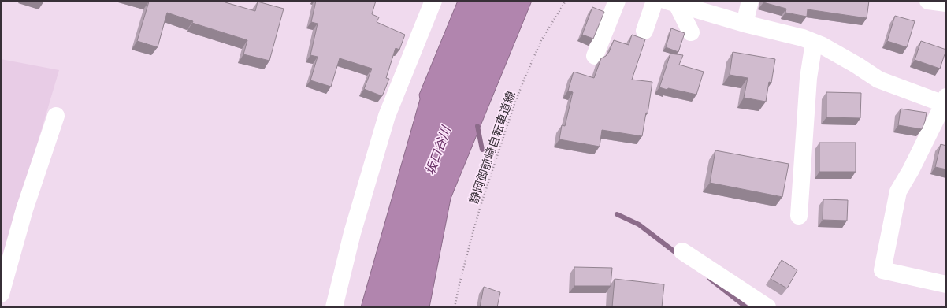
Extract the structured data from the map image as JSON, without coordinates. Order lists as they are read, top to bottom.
{
  "streets": {
    "path": ["静岡御前崎自転車道線"]
  },
  "water": ["坂口谷川"]
}
